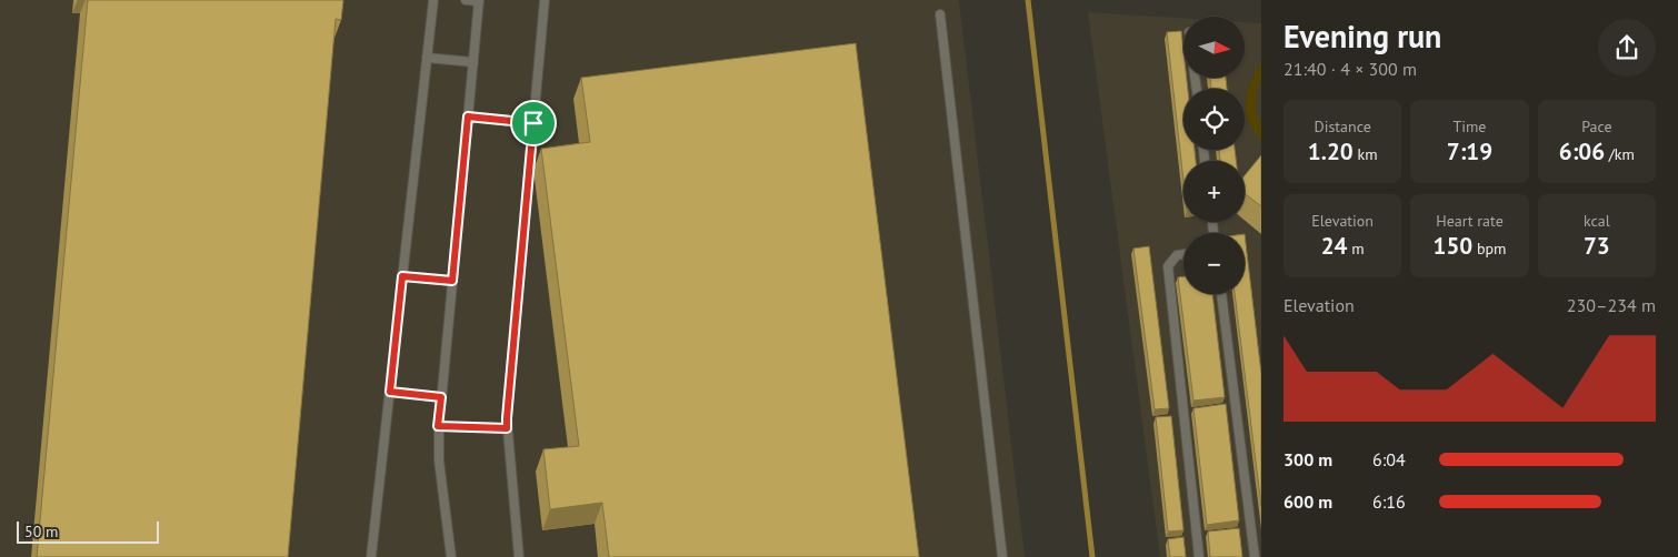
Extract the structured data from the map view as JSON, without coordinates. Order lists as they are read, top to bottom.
{
  "scale_bar": "50 m",
  "north": "right",
  "page": {
    "heading": ["Evening run", "21:40 · 4 × 300 m"],
    "map_buttons": ["+", "−"],
    "stats": [
      ["Distance", "1.20 km"],
      ["Time", "7:19"],
      ["Pace", "6:06 /km"],
      ["Elevation", "24 m"],
      ["Heart rate", "150 bpm"],
      ["kcal", "73"]
    ],
    "chart": ["Elevation", "230–234 m"],
    "list": [
      {
        "name": "300 m",
        "note": "6:04"
      },
      {
        "name": "600 m",
        "note": "6:16"
      }
    ],
    "scale": "50 m"
  }
}
